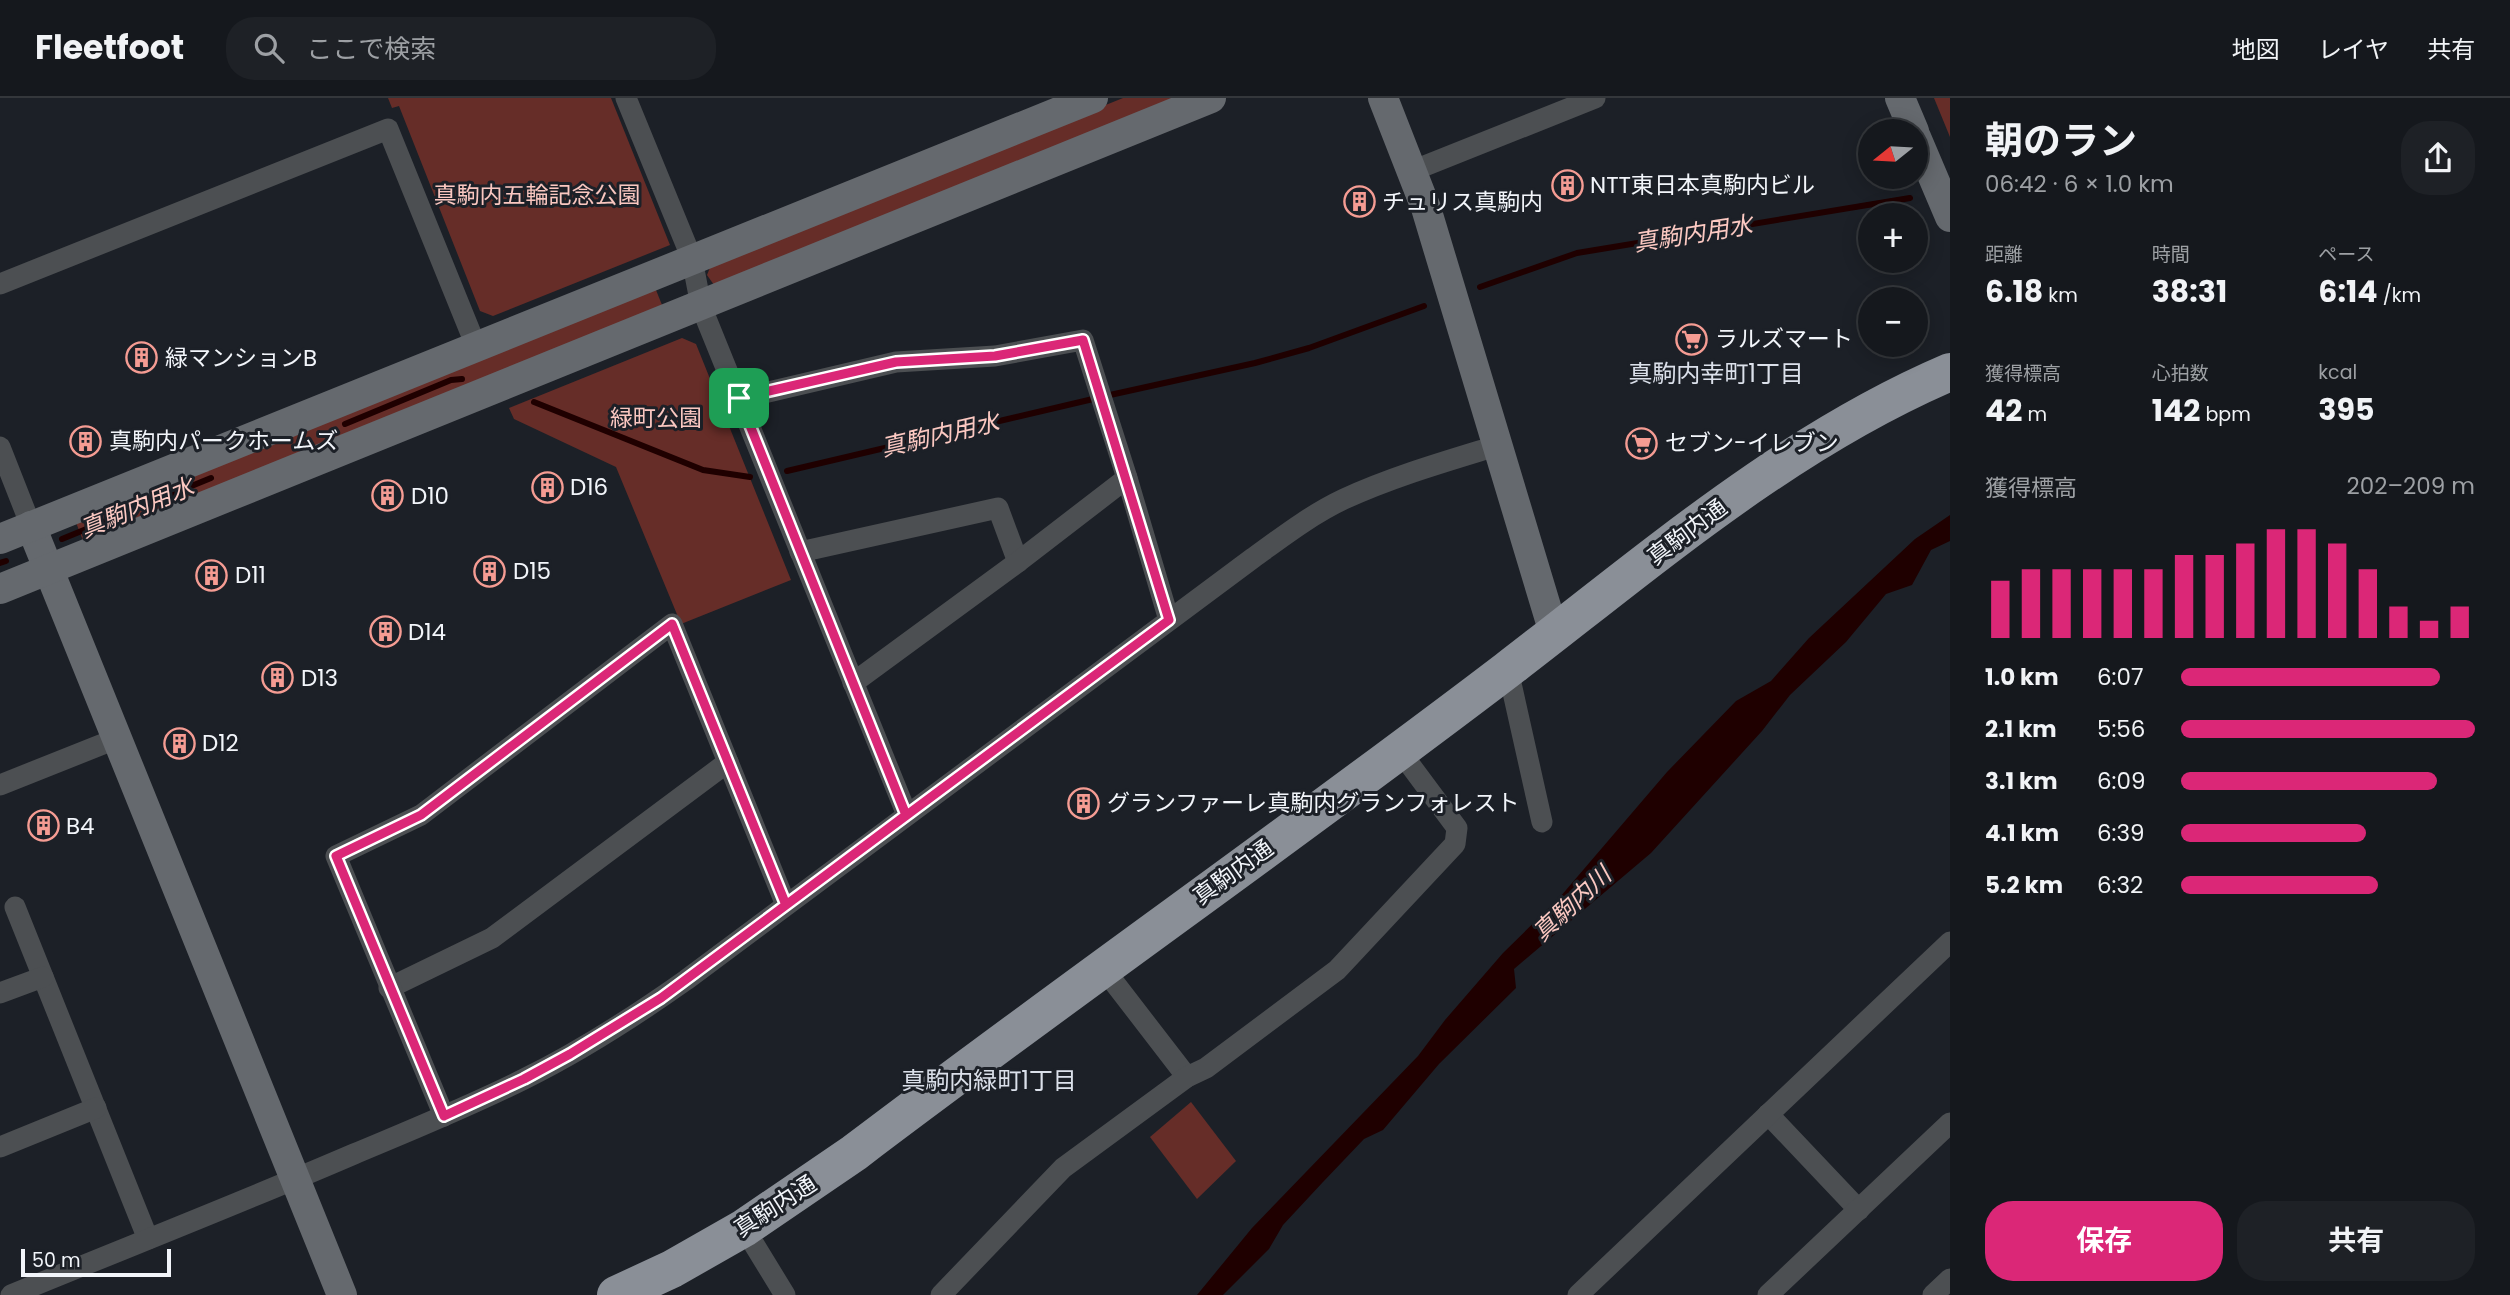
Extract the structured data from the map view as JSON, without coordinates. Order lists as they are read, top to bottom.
{
  "streets": {
    "highway": ["真駒内通"]
  },
  "districts": ["真駒内幸町1丁目", "真駒内緑町1丁目"],
  "water": ["真駒内用水", "真駒内川"],
  "parks": ["真駒内五輪記念公園", "緑町公園"],
  "places": {
    "building": [
      "NTT東日本真駒内ビル",
      "チュリス真駒内",
      "緑マンションB",
      "真駒内パークホームズ",
      "D16",
      "D10",
      "D15",
      "D11",
      "D14",
      "D13",
      "D12",
      "グランファーレ真駒内グランフォレスト",
      "B4"
    ],
    "supermarket": ["ラルズマート", "セブン-イレブン"]
  },
  "scale_bar": "50 m",
  "north": "left",
  "page": {
    "header": "Fleetfoot",
    "search": "ここで検索",
    "nav": ["地図", "レイヤ", "共有"],
    "heading": ["朝のラン", "06:42 · 6 × 1.0 km"],
    "map_buttons": ["+", "−"],
    "stats": [
      ["距離", "6.18 km"],
      ["時間", "38:31"],
      ["ペース", "6:14 /km"],
      ["獲得標高", "42 m"],
      ["心拍数", "142 bpm"],
      ["kcal", "395"]
    ],
    "chart": ["獲得標高", "202–209 m"],
    "list": [
      {
        "name": "1.0 km",
        "note": "6:07"
      },
      {
        "name": "2.1 km",
        "note": "5:56"
      },
      {
        "name": "3.1 km",
        "note": "6:09"
      },
      {
        "name": "4.1 km",
        "note": "6:39"
      },
      {
        "name": "5.2 km",
        "note": "6:32"
      }
    ],
    "buttons": ["保存", "共有"],
    "scale": "50 m"
  }
}
